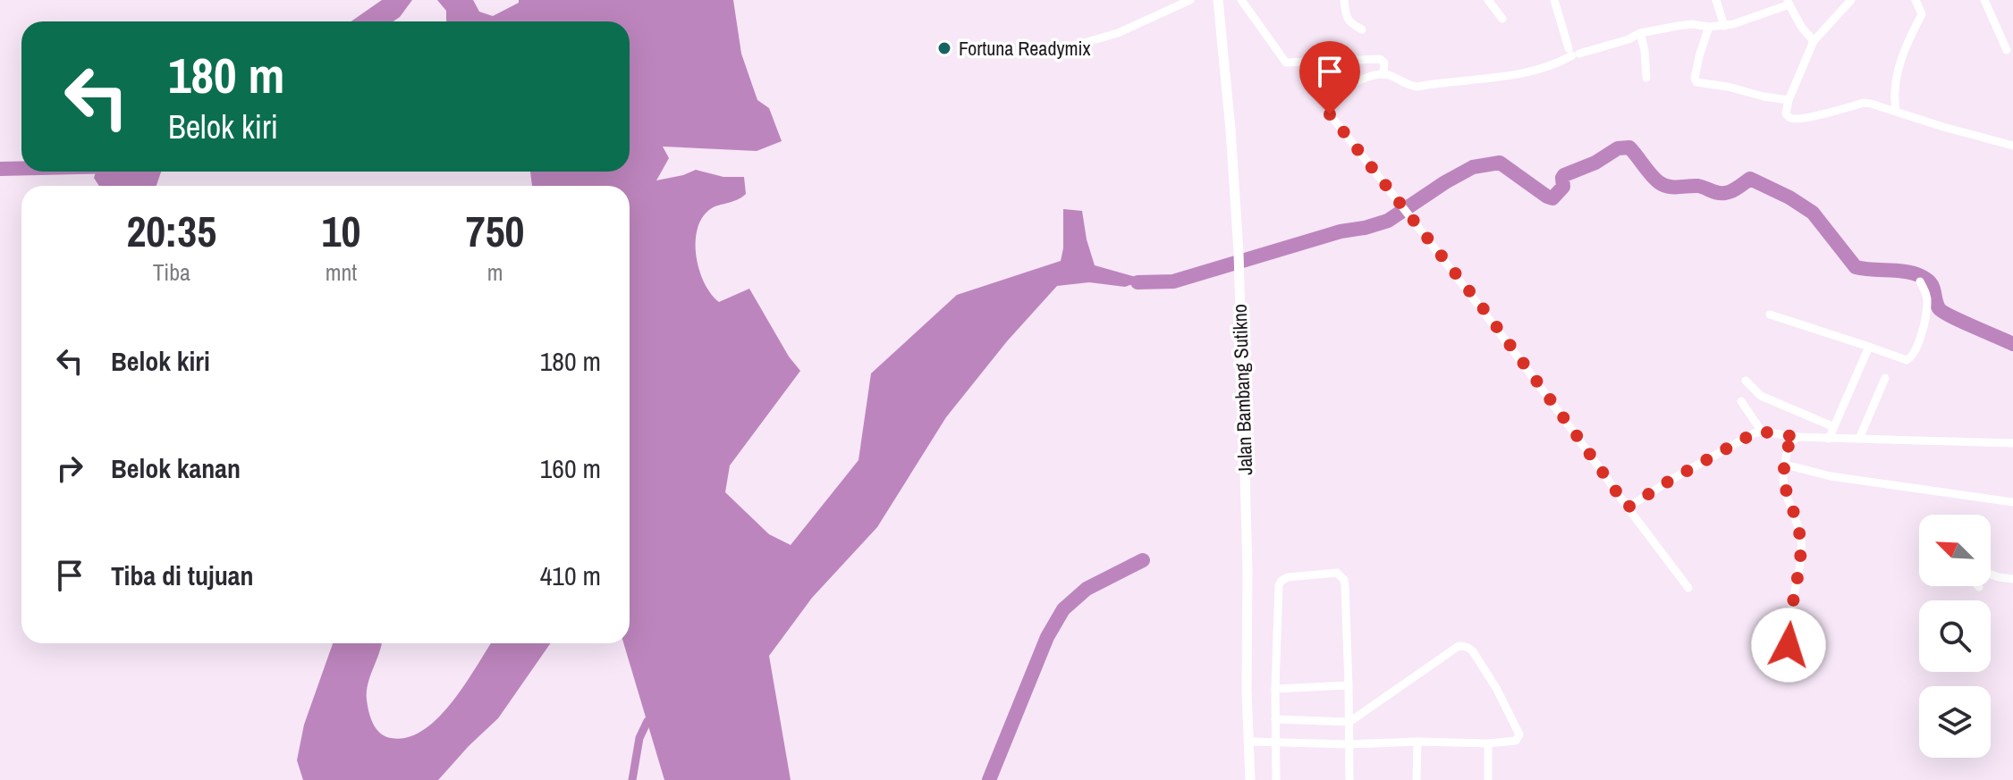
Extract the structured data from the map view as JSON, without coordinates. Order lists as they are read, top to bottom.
{
  "streets": {
    "street": ["Jalan Bambang Sutikno"]
  },
  "places": ["Fortuna Readymix"],
  "north": "top left",
  "page": {
    "turn": ["180 m", "Belok kiri"],
    "eta": [
      "20:35",
      "Tiba",
      "10",
      "mnt",
      "750",
      "m"
    ],
    "list": [
      {
        "name": "Belok kiri",
        "value": "180 m"
      },
      {
        "name": "Belok kanan",
        "value": "160 m"
      },
      {
        "name": "Tiba di tujuan",
        "value": "410 m"
      }
    ]
  }
}
